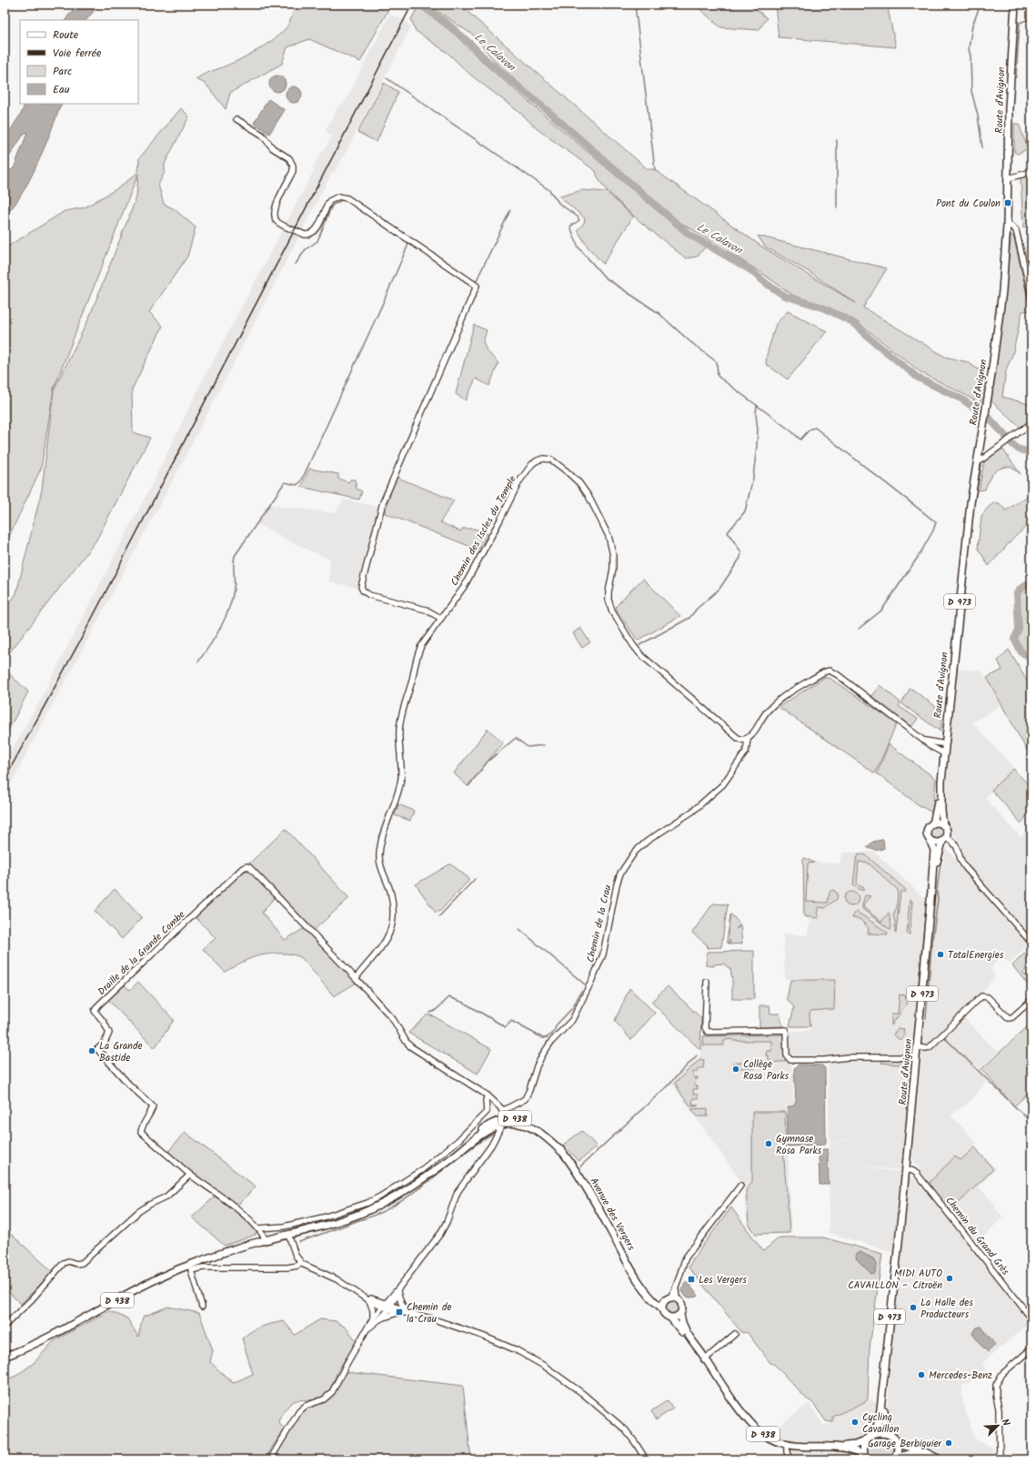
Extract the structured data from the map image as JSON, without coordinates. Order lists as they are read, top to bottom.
{
  "streets": {
    "main road": [
      "Route d'Avignon",
      "D 973",
      "D 938",
      "Avenue des Vergers"
    ],
    "street": [
      "Chemin des Iscles du Temple",
      "Chemin de la Crau",
      "Draille de la Grande Combe",
      "Chemin du Grand Grès"
    ]
  },
  "crossings": [
    ["Route d'Avignon", "D 973"],
    ["Route d'Avignon", "Chemin du Grand Grès"],
    ["Chemin des Iscles du Temple", "Chemin de la Crau"],
    ["Chemin des Iscles du Temple", "Draille de la Grande Combe"],
    ["D 973", "D 938"],
    ["D 938", "Avenue des Vergers"]
  ],
  "water": ["Le Calavon"],
  "places": {
    "transit": ["Pont du Coulon", "Les Vergers", "Chemin de la Crau"],
    "other": [
      "TotalEnergies",
      "La Grande Bastide",
      "Collège Rosa Parks",
      "Gymnase Rosa Parks",
      "MIDI AUTO CAVAILLON – Citroën",
      "La Halle des Producteurs",
      "Mercedes-Benz",
      "Cycling Cavaillon",
      "Garage Berbiguier"
    ]
  },
  "legend": [
    "Route",
    "Voie ferrée",
    "Parc",
    "Eau"
  ],
  "north": "top right"
}
